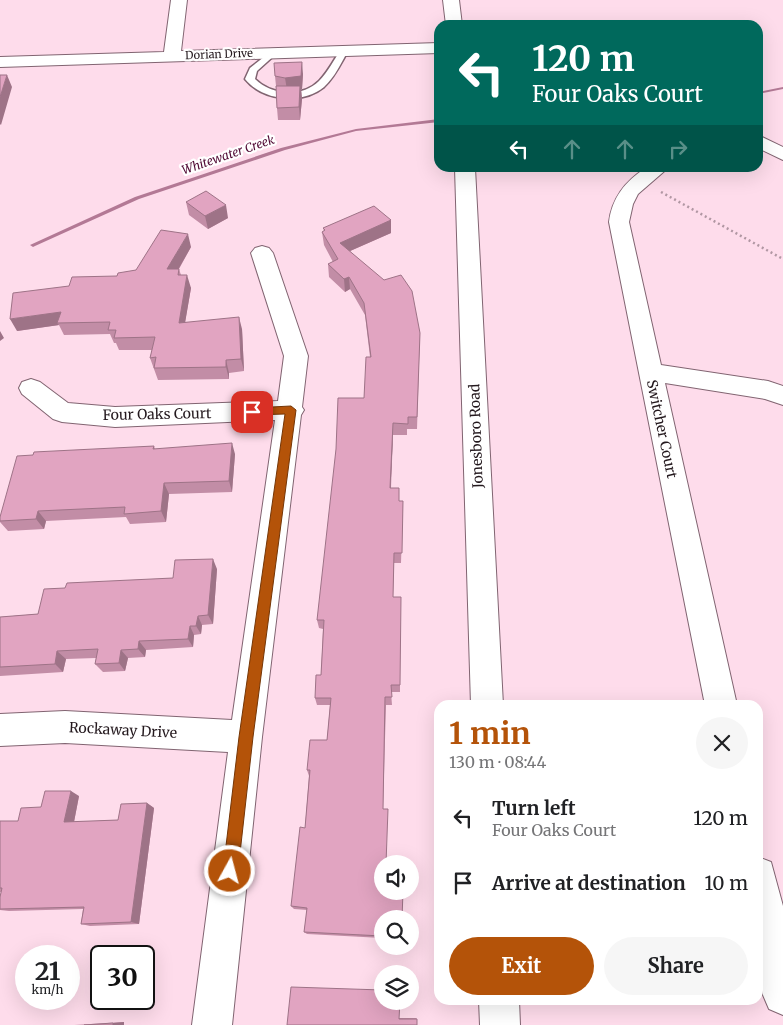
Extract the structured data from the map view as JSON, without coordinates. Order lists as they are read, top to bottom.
{
  "streets": {
    "street": [
      "Dorian Drive",
      "Four Oaks Court",
      "Switcher Court",
      "Jonesboro Road",
      "Rockaway Drive"
    ]
  },
  "water": ["Whitewater Creek"],
  "page": {
    "turn": ["120 m", "Four Oaks Court"],
    "heading": ["1 min", "130 m · 08:44"],
    "list": [
      {
        "name": "Turn left",
        "note": "Four Oaks Court",
        "value": "120 m"
      },
      {
        "name": "Arrive at destination",
        "value": "10 m"
      }
    ],
    "buttons": ["Exit", "Share"],
    "speed": "21 km/h",
    "limit": "30"
  }
}
